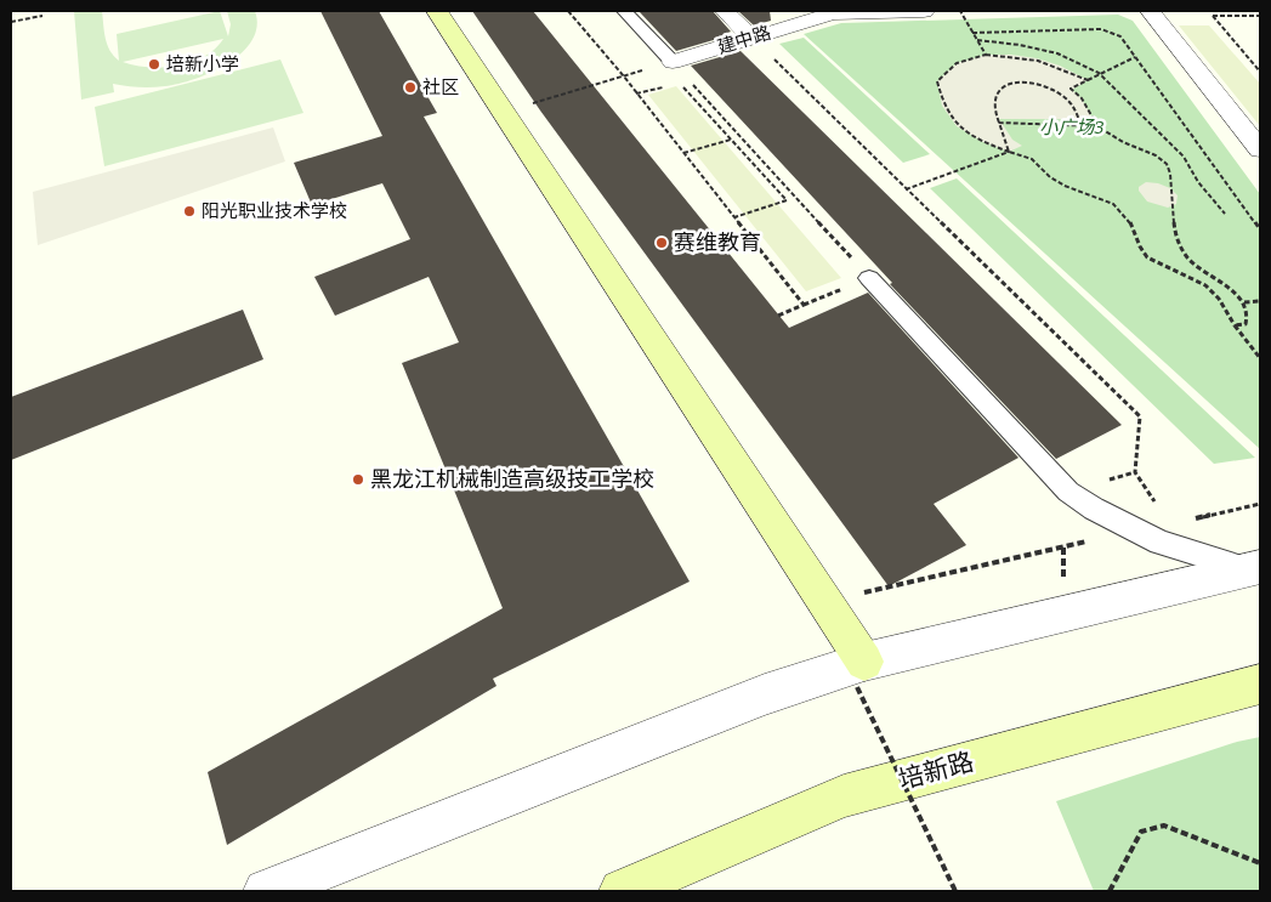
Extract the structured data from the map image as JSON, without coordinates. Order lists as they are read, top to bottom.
{
  "streets": {
    "street": ["建中路", "培新路"]
  },
  "parks": ["小广场3"],
  "places": [
    "培新小学",
    "社区",
    "阳光职业技术学校",
    "赛维教育",
    "黑龙江机械制造高级技工学校"
  ]
}
